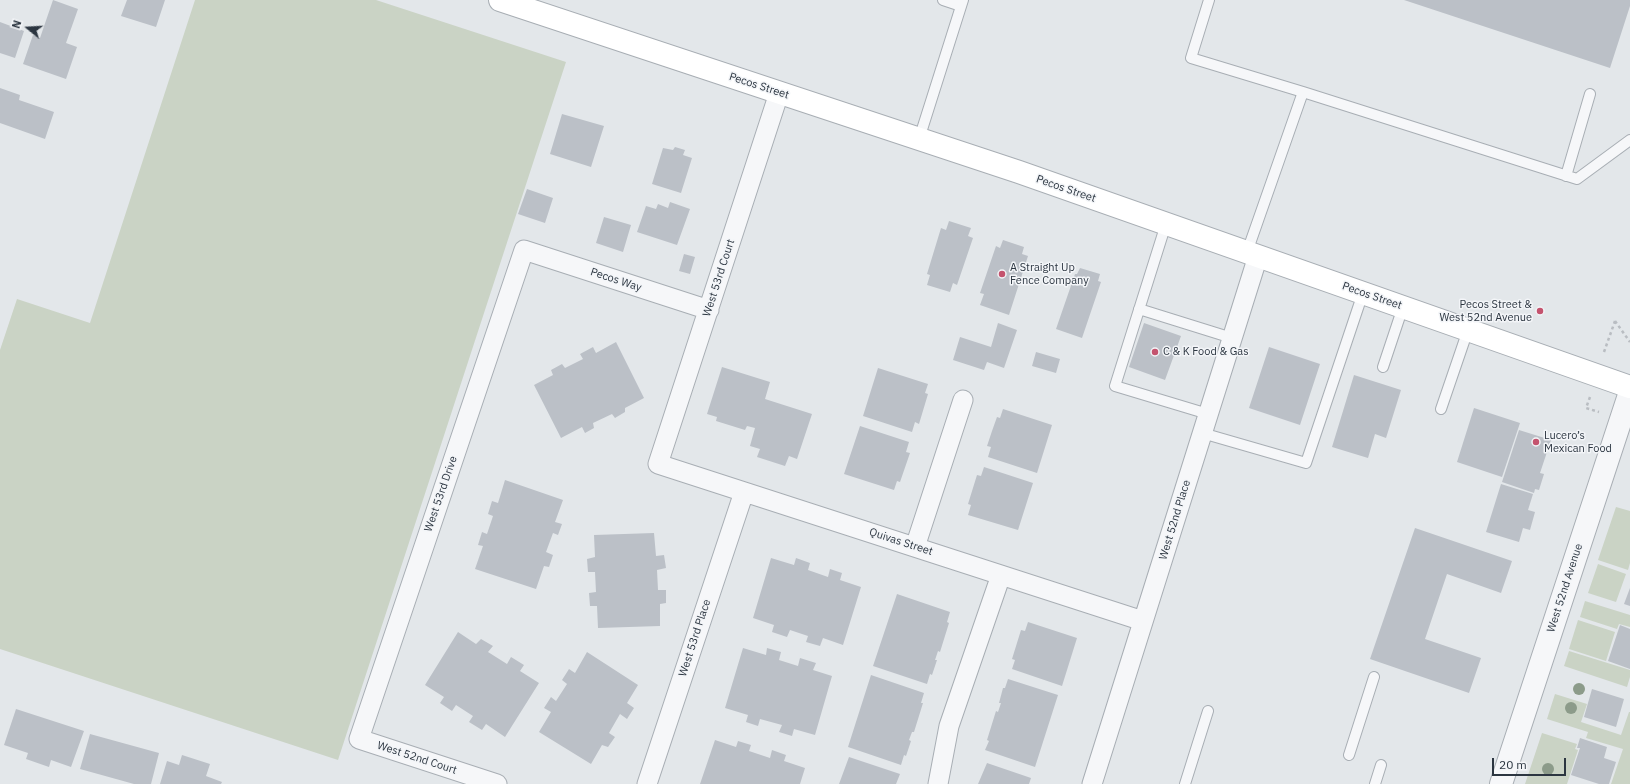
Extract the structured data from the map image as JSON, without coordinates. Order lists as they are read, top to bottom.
{
  "streets": {
    "main road": ["Pecos Street"],
    "street": [
      "West 53rd Court",
      "Pecos Way",
      "West 53rd Drive",
      "West 52nd Place",
      "Quivas Street",
      "West 52nd Avenue",
      "West 53rd Place",
      "West 52nd Court"
    ]
  },
  "crossings": [
    ["Pecos Street", "West 53rd Court"],
    ["Pecos Street", "West 52nd Place"],
    ["West 53rd Court", "Pecos Way"],
    ["West 53rd Court", "Quivas Street"],
    ["Pecos Way", "West 53rd Drive"],
    ["West 53rd Drive", "West 52nd Court"],
    ["West 52nd Place", "Quivas Street"],
    ["Quivas Street", "West 53rd Place"]
  ],
  "places": [
    "A Straight Up Fence Company",
    "Pecos Street & West 52nd Avenue",
    "C & K Food & Gas",
    "Lucero’s Mexican Food"
  ],
  "scale_bar": "20 m",
  "north": "left"
}
